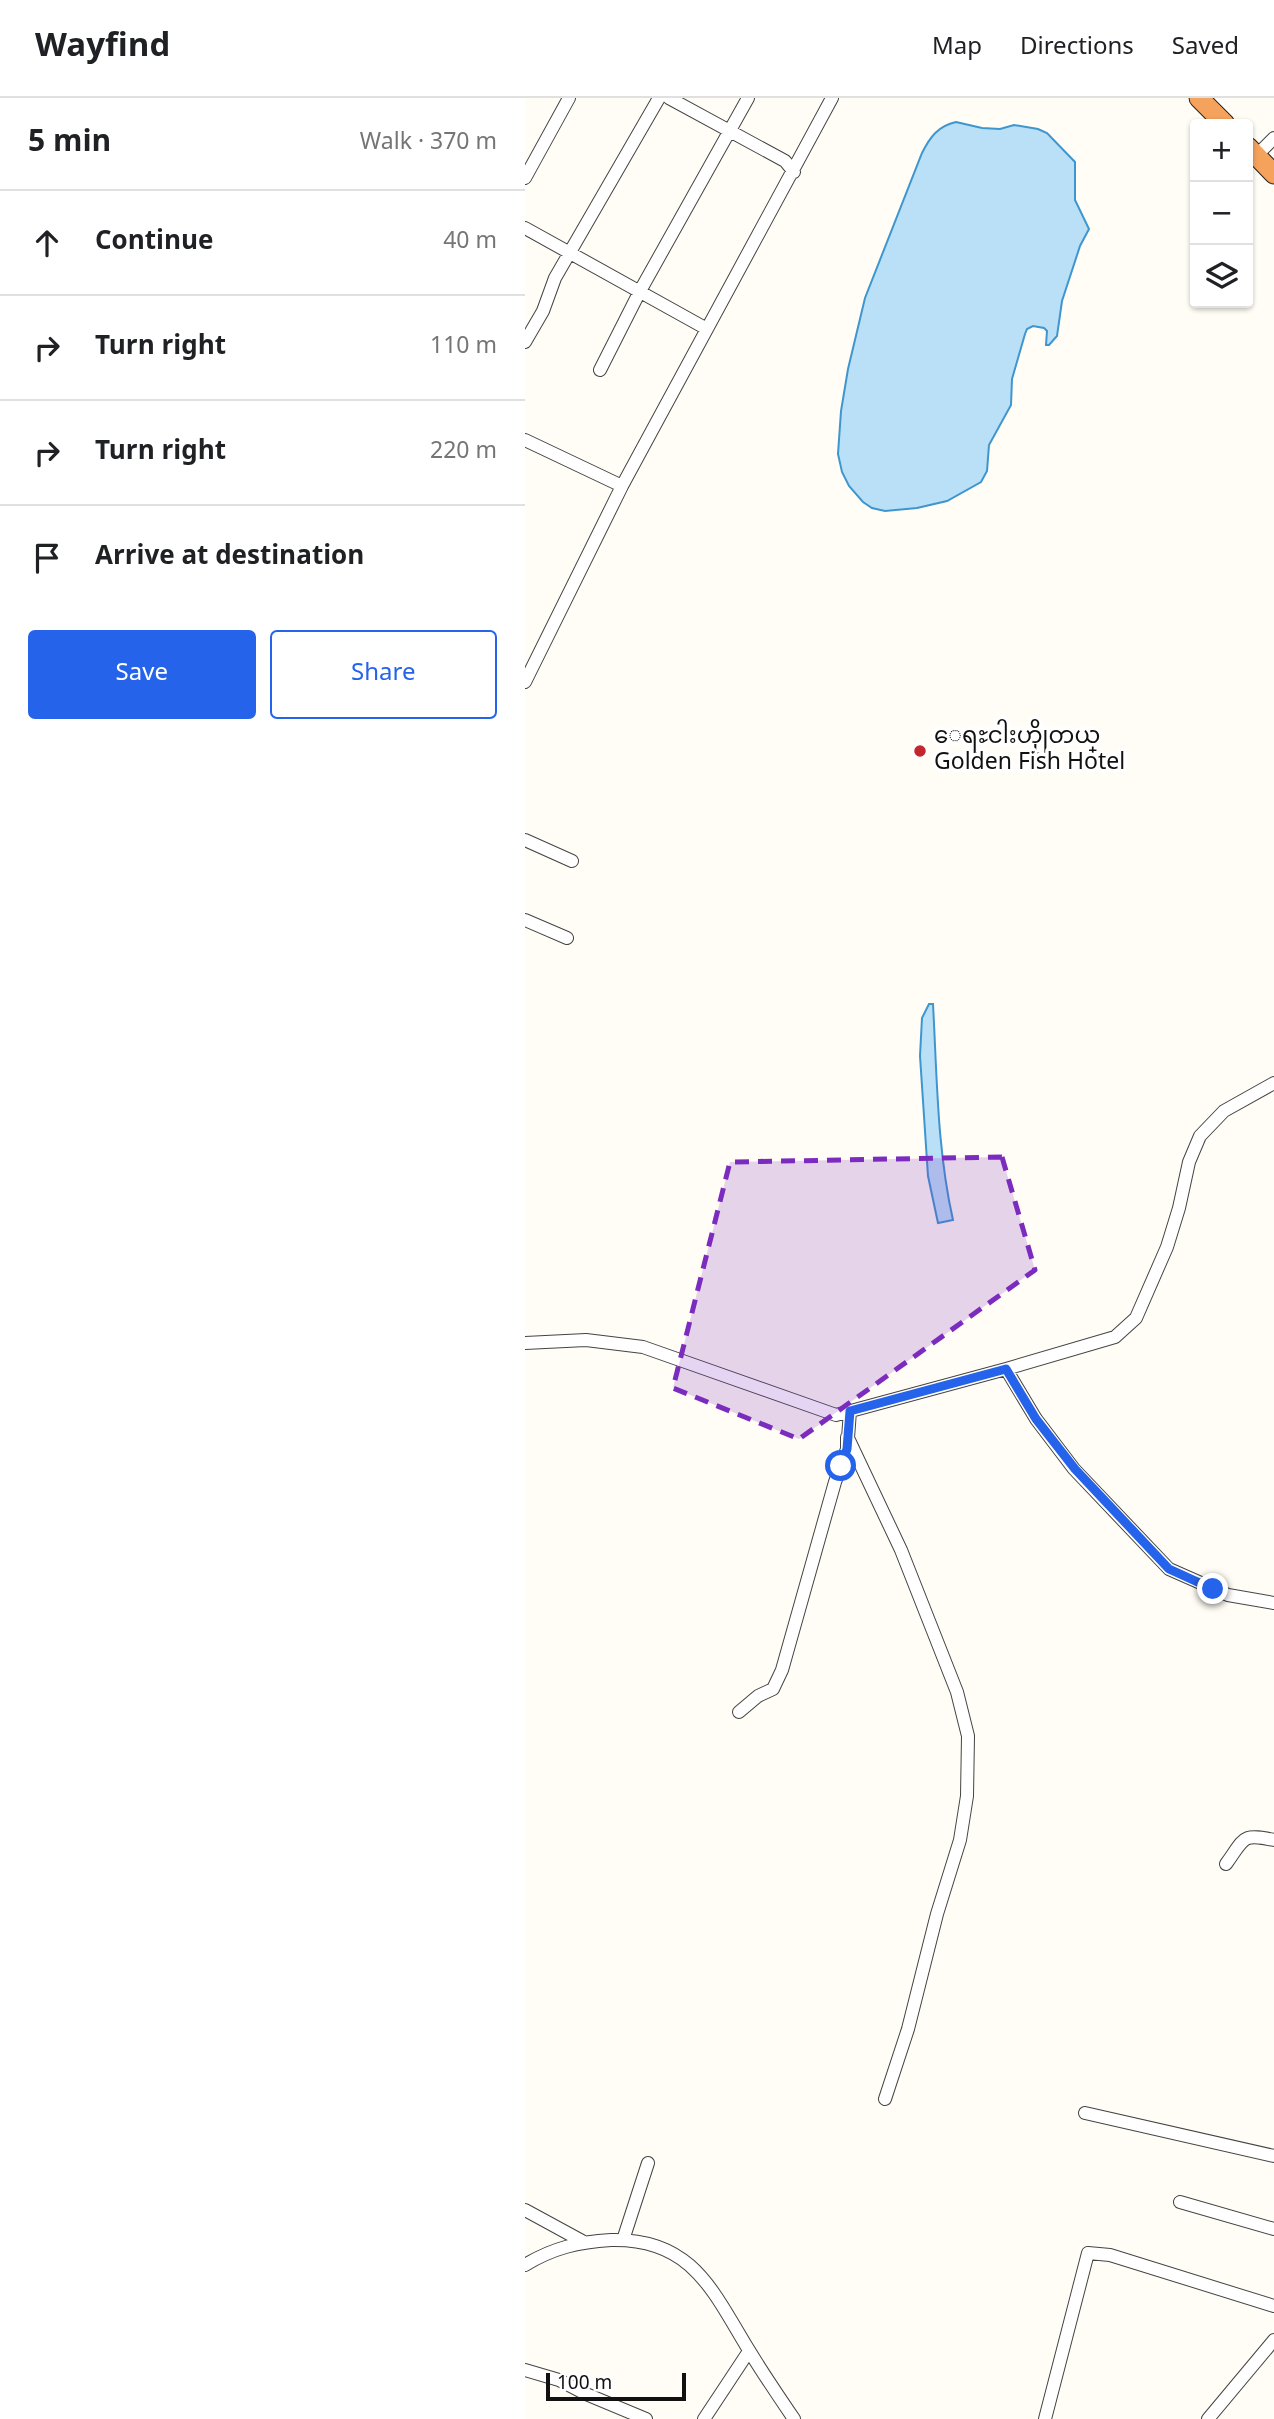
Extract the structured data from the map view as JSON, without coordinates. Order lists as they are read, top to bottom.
{
  "places": ["ေရႊငါးဟိုုတယ္ Golden Fish Hotel"],
  "scale_bar": "100 m",
  "page": {
    "header": "Wayfind",
    "nav": ["Map", "Directions", "Saved"],
    "heading": ["5 min", "Walk · 370 m"],
    "map_buttons": ["+", "−"],
    "list": [
      ["Continue", "40 m"],
      ["Turn right", "110 m"],
      ["Turn right", "220 m"],
      "Arrive at destination"
    ],
    "buttons": ["Save", "Share"],
    "scale": "100 m"
  }
}
